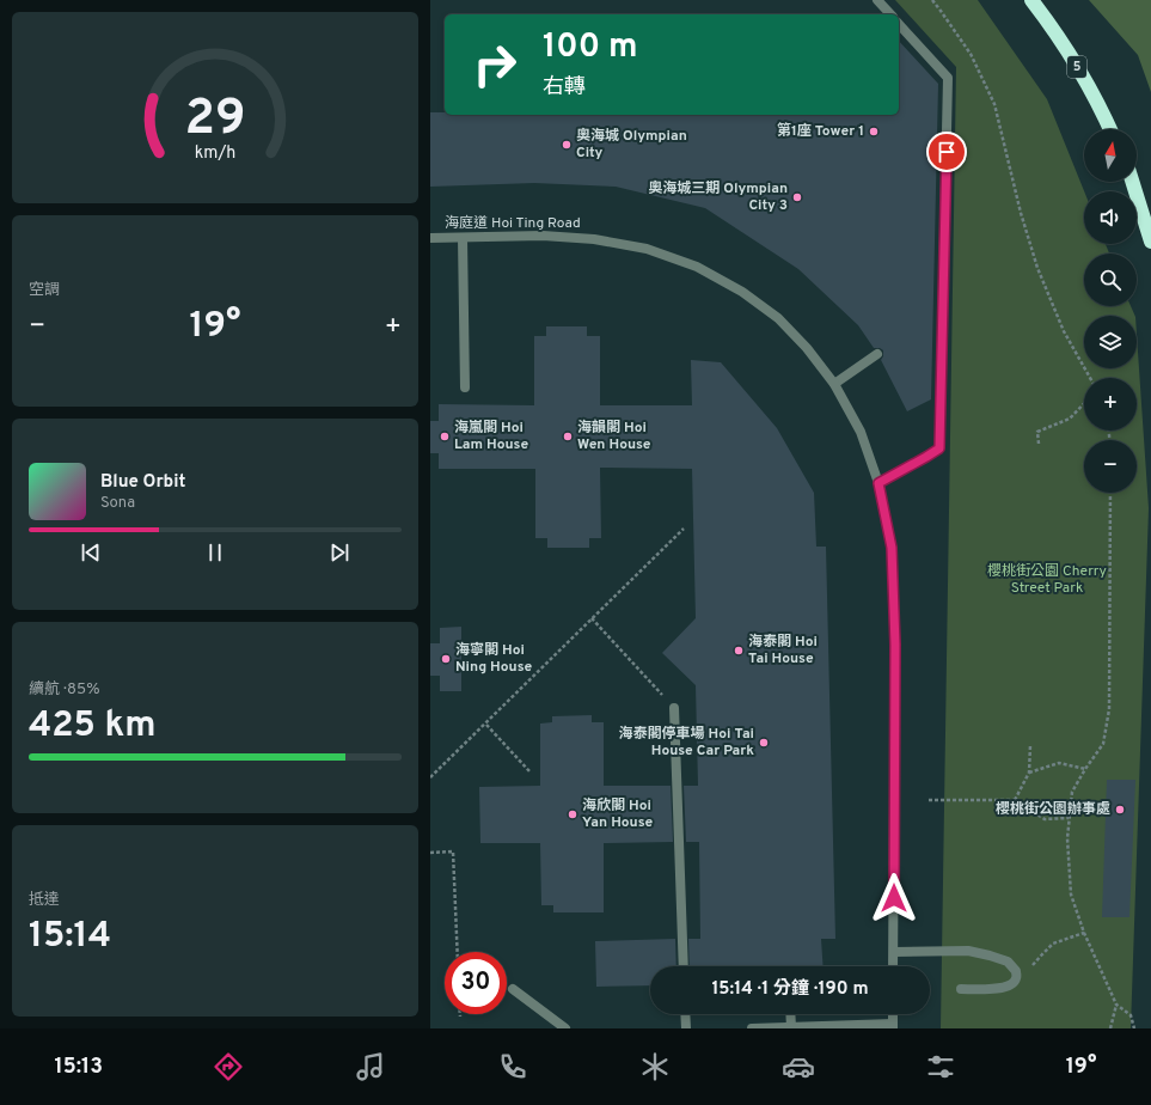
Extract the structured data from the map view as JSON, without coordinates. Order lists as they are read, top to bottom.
{
  "streets": {
    "highway": ["5"],
    "street": ["海庭道 Hoi Ting Road"]
  },
  "parks": ["櫻桃街公園 Cherry Street Park"],
  "places": [
    "第1座 Tower 1",
    "奧海城 Olympian City",
    "奧海城三期 Olympian City 3",
    "海嵐閣 Hoi Lam House",
    "海韻閣 Hoi Wen House",
    "海泰閣 Hoi Tai House",
    "海寧閣 Hoi Ning House",
    "海泰閣停車場 Hoi Tai House Car Park",
    "櫻桃街公園辦事處",
    "海欣閣 Hoi Yan House"
  ],
  "north": "top",
  "page": {
    "turn": ["100 m", "右轉"],
    "map_buttons": ["+", "−"],
    "tile": [
      "空調",
      ["續航 · 85%", "425 km"],
      ["抵達", "15:14"]
    ],
    "heat": ["−", "19°", "+"],
    "song": ["Blue Orbit", "Sona"],
    "limit": "30",
    "trip": "15:14 · 1 分鐘 · 190 m",
    "tabs": ["15:13", "19°"],
    "gauge": ["29", "km/h"]
  }
}
